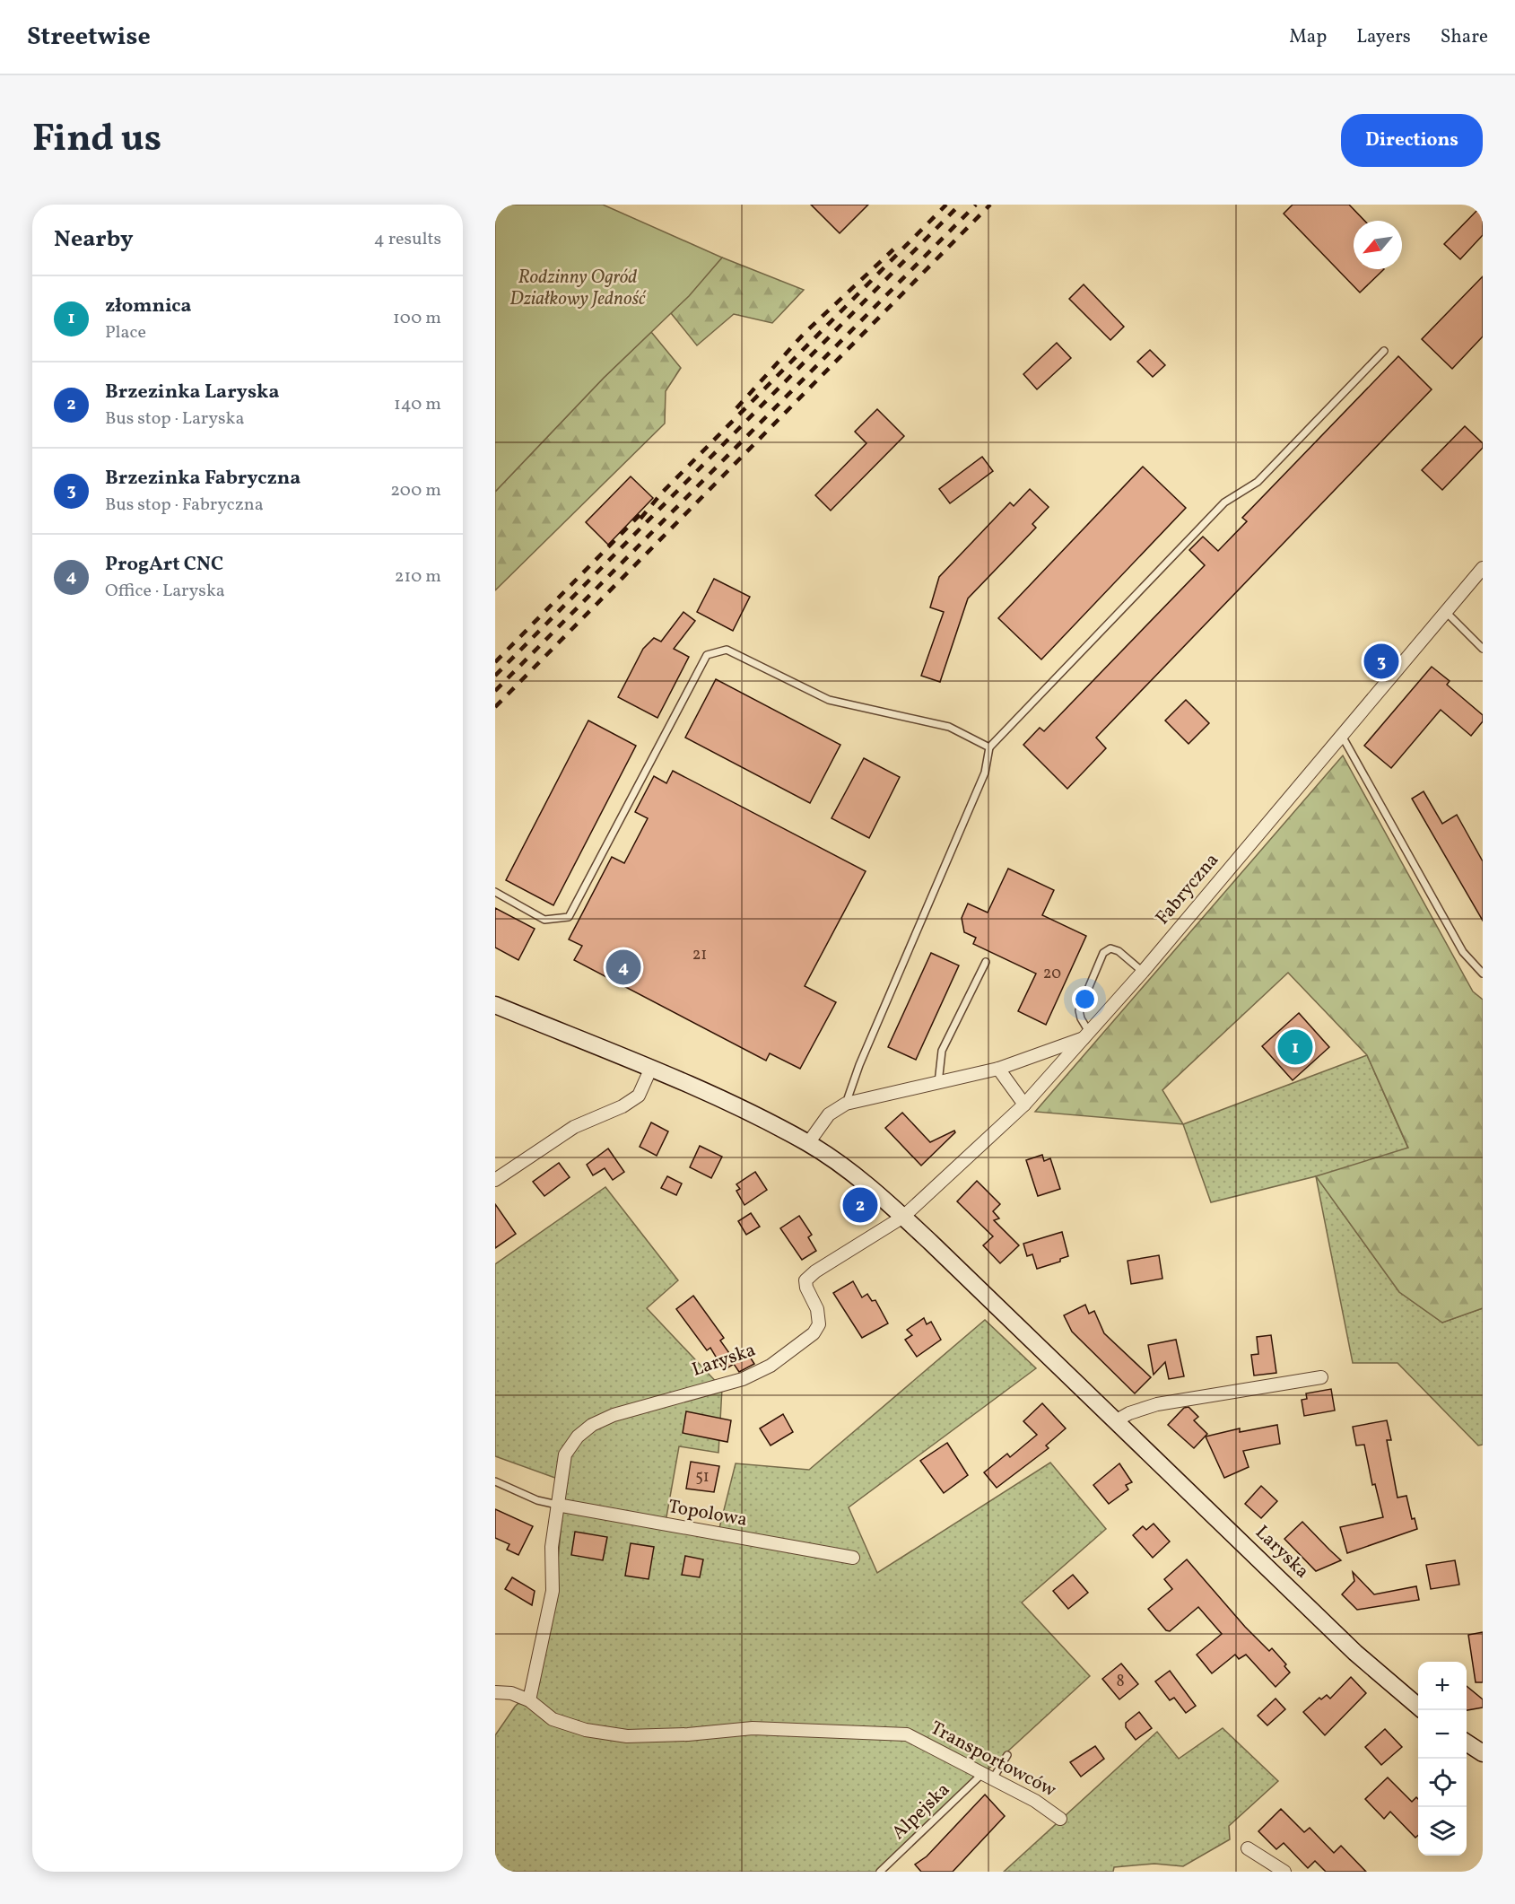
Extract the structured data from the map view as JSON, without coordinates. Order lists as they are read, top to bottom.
{
  "streets": {
    "street": [
      "Fabryczna",
      "Laryska",
      "Topolowa",
      "Transportowców"
    ],
    "lane": ["Alpejska"]
  },
  "crossings": [
    ["Fabryczna", "Laryska"],
    ["Laryska", "Topolowa"],
    ["Transportowców", "Alpejska"]
  ],
  "parks": ["Rodzinny Ogród Działkowy Jedność"],
  "house_numbers": [
    "21",
    "20",
    "51",
    "8"
  ],
  "north": "bottom left",
  "page": {
    "header": "Streetwise",
    "nav": ["Map", "Layers", "Share"],
    "title": "Find us",
    "buttons": "Directions",
    "heading": ["Nearby", "4 results"],
    "list": [
      {
        "mark": "1",
        "name": "złomnica",
        "note": "Place",
        "value": "100 m"
      },
      {
        "mark": "2",
        "name": "Brzezinka Laryska",
        "note": "Bus stop · Laryska",
        "value": "140 m"
      },
      {
        "mark": "3",
        "name": "Brzezinka Fabryczna",
        "note": "Bus stop · Fabryczna",
        "value": "200 m"
      },
      {
        "mark": "4",
        "name": "ProgArt CNC",
        "note": "Office · Laryska",
        "value": "210 m"
      }
    ],
    "pins": [
      "3",
      "4",
      "1",
      "2"
    ],
    "map_buttons": ["+", "−"]
  }
}
